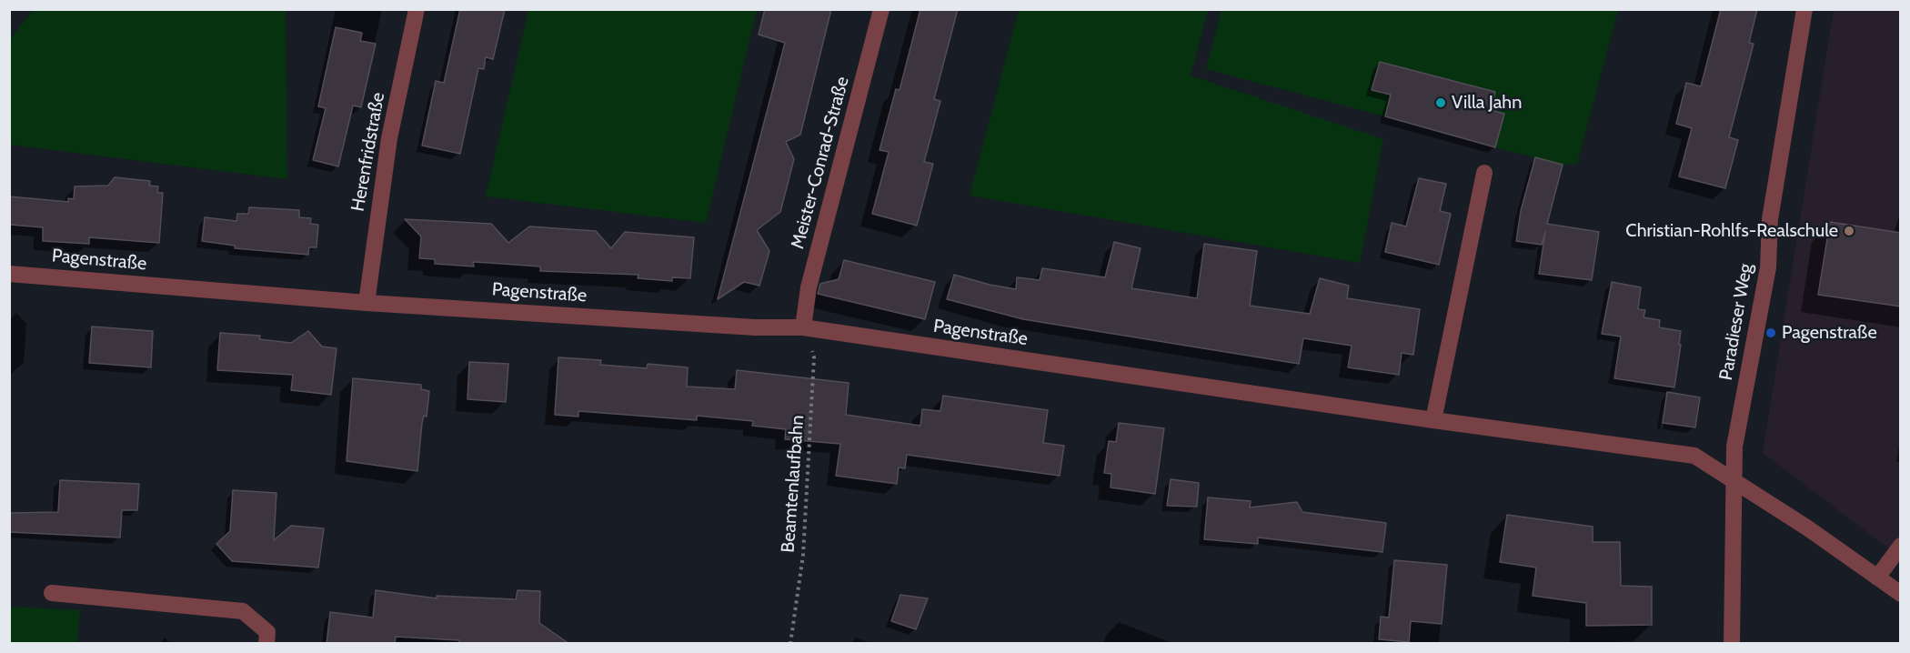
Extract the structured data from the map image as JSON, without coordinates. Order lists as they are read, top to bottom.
{
  "streets": {
    "street": [
      "Herenfridstraße",
      "Meister-Conrad-Straße",
      "Pagenstraße",
      "Paradieser Weg"
    ],
    "path": ["Beamtenlaufbahn"]
  },
  "crossings": [
    ["Herenfridstraße", "Pagenstraße"],
    ["Meister-Conrad-Straße", "Pagenstraße"],
    ["Meister-Conrad-Straße", "Beamtenlaufbahn"],
    ["Pagenstraße", "Paradieser Weg"],
    ["Pagenstraße", "Beamtenlaufbahn"]
  ],
  "places": ["Villa Jahn", "Christian-Rohlfs-Realschule", "Pagenstraße"]
}
